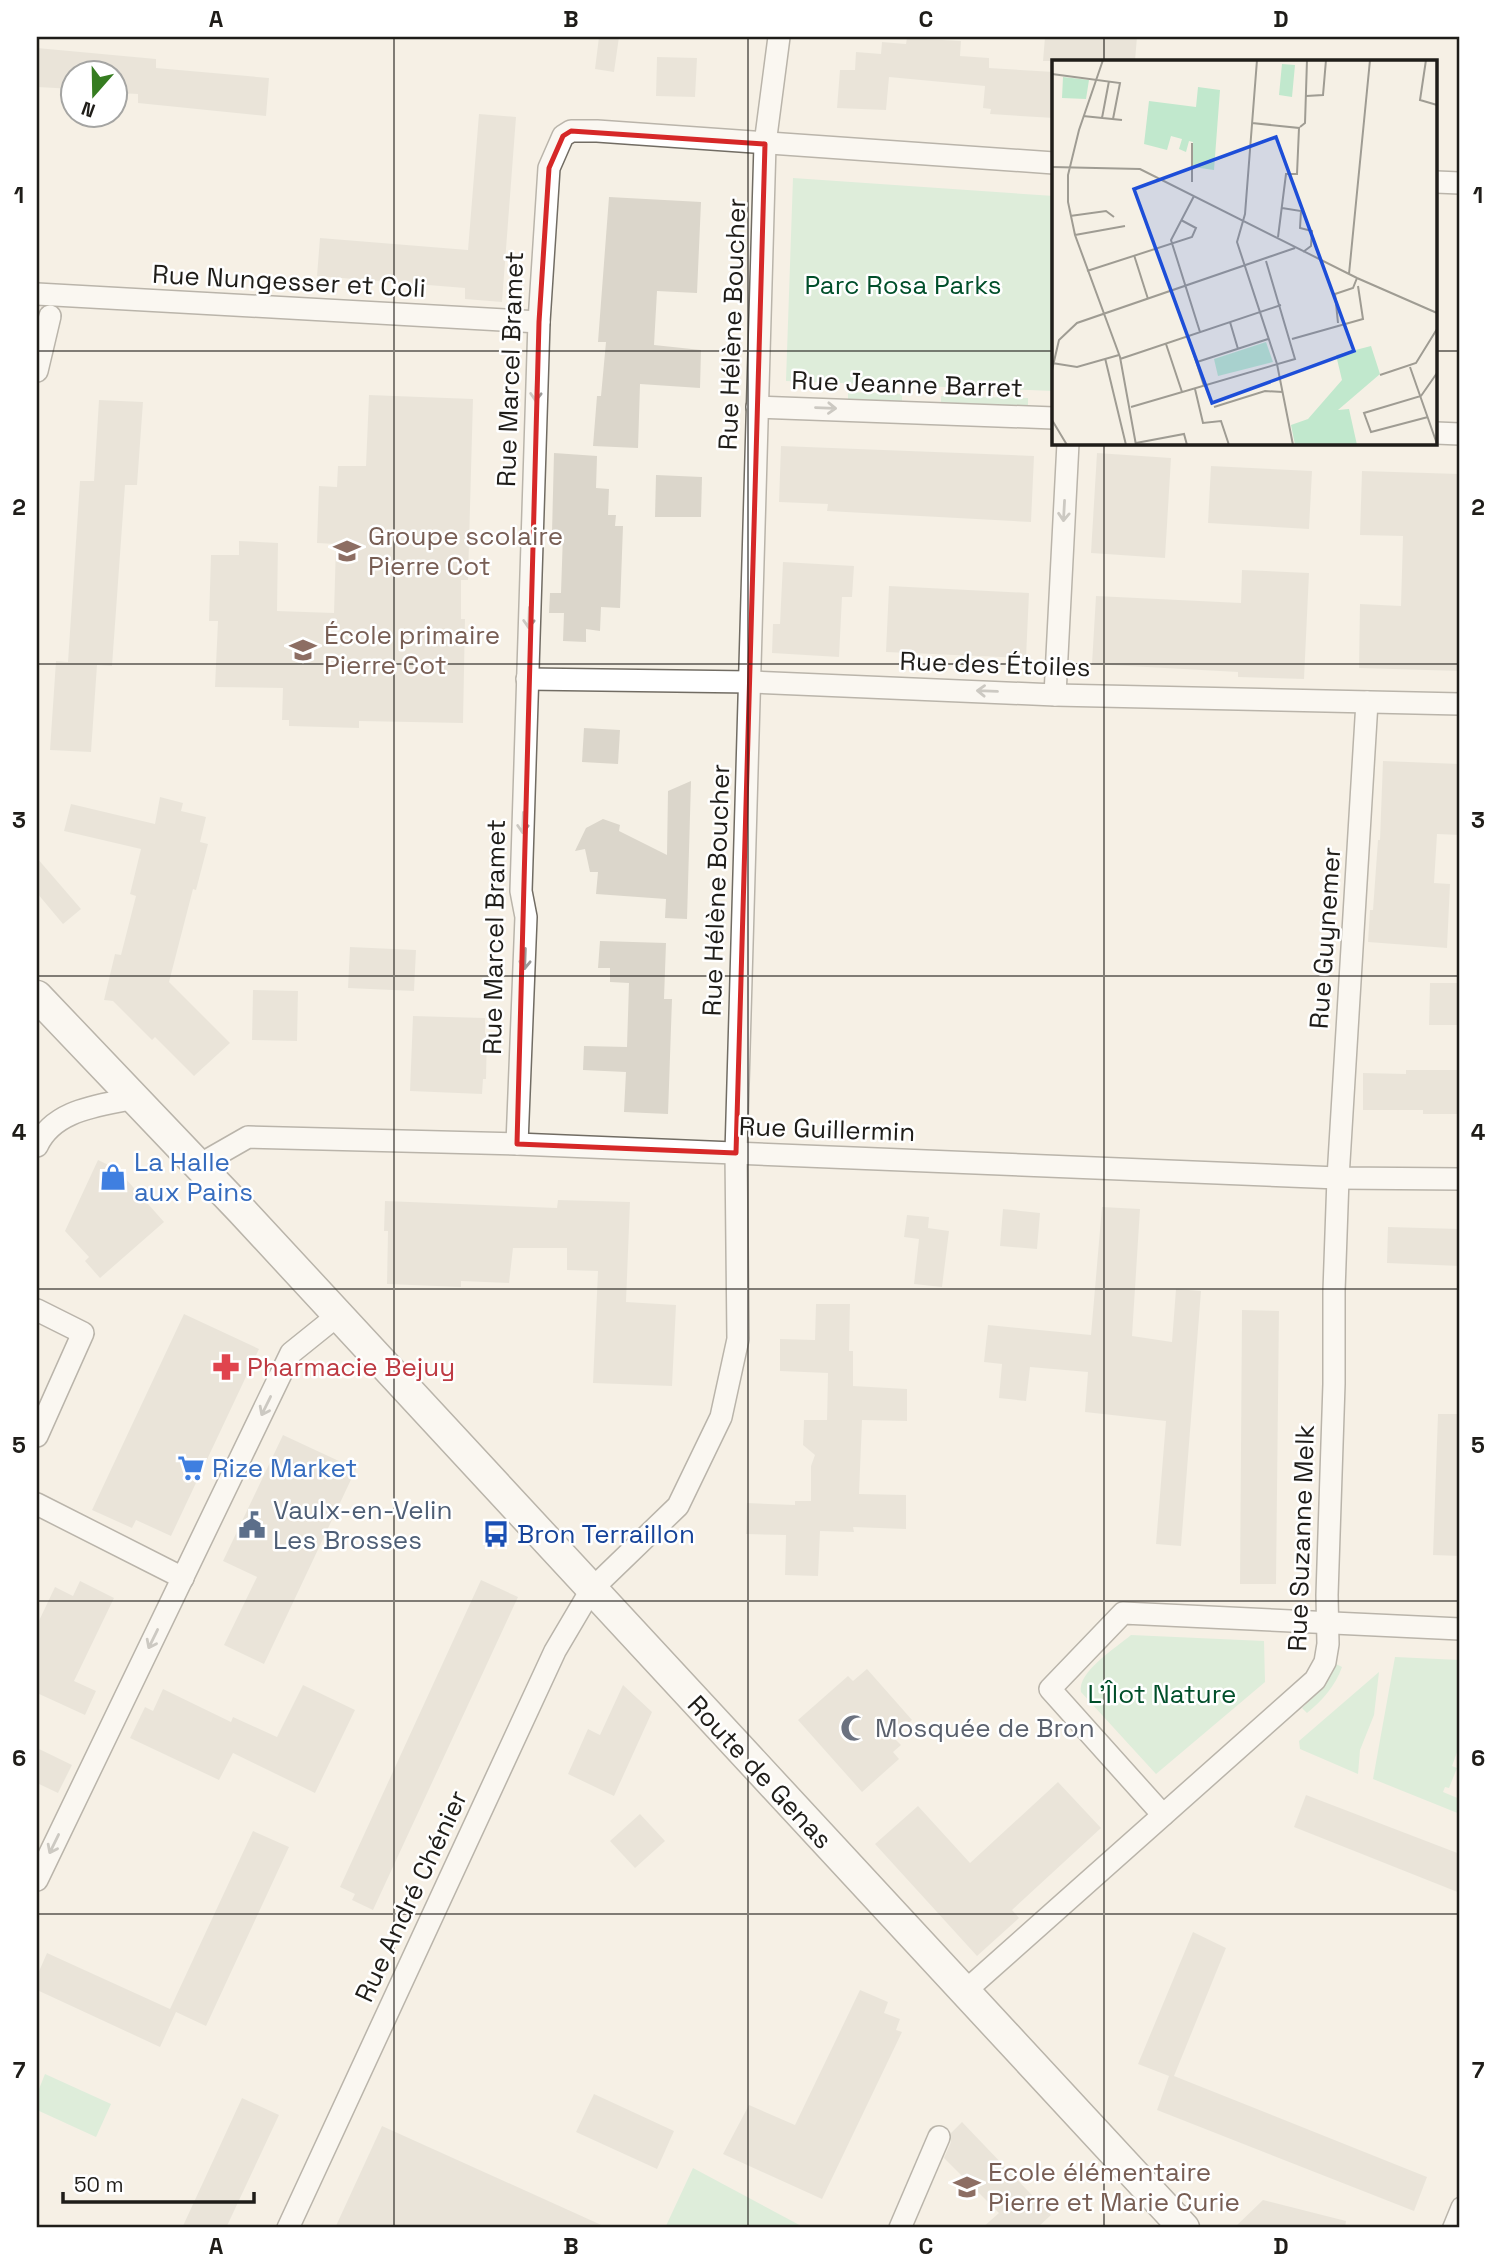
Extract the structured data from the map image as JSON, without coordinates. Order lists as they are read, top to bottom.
{
  "streets": {
    "main road": ["Route de Genas"],
    "street": [
      "Rue Nungesser et Coli",
      "Rue Hélène Boucher",
      "Rue Marcel Bramet",
      "Rue Jeanne Barret",
      "Rue des Étoiles",
      "Rue Guynemer",
      "Rue Guillermin",
      "Rue Suzanne Melk",
      "Rue André Chénier"
    ]
  },
  "crossings": [
    ["Rue Nungesser et Coli", "Rue Marcel Bramet"],
    ["Rue Hélène Boucher", "Rue Marcel Bramet"],
    ["Rue Hélène Boucher", "Rue Jeanne Barret"],
    ["Rue Hélène Boucher", "Rue des Étoiles"],
    ["Rue Hélène Boucher", "Rue Guillermin"],
    ["Rue Hélène Boucher", "Route de Genas"],
    ["Rue Hélène Boucher", "Rue André Chénier"],
    ["Rue Marcel Bramet", "Rue des Étoiles"],
    ["Rue Marcel Bramet", "Rue Guillermin"],
    ["Rue des Étoiles", "Rue Guynemer"],
    ["Rue Guynemer", "Rue Guillermin"],
    ["Rue Guynemer", "Rue Suzanne Melk"],
    ["Rue Guillermin", "Rue Suzanne Melk"],
    ["Rue Guillermin", "Route de Genas"],
    ["Rue Suzanne Melk", "Route de Genas"],
    ["Route de Genas", "Rue André Chénier"]
  ],
  "one_way": ["Rue Marcel Bramet", "Rue Jeanne Barret"],
  "parks": ["Parc Rosa Parks", "L'Îlot Nature"],
  "places": {
    "school or university": ["Groupe scolaire Pierre Cot", "École primaire Pierre Cot", "Ecole élémentaire Pierre et Marie Curie"],
    "shop": ["La Halle aux Pains"],
    "pharmacy": ["Pharmacie Bejuy"],
    "supermarket": ["Rize Market"],
    "public building": ["Vaulx-en-Velin Les Brosses"],
    "bus stop": ["Bron Terraillon"],
    "mosque": ["Mosquée de Bron"]
  },
  "scale_bar": "50 m",
  "north": "bottom",
  "grid": {
    "columns": [
      "A",
      "B",
      "C",
      "D"
    ],
    "rows": [
      "1",
      "2",
      "3",
      "4",
      "5",
      "6",
      "7"
    ]
  }
}
